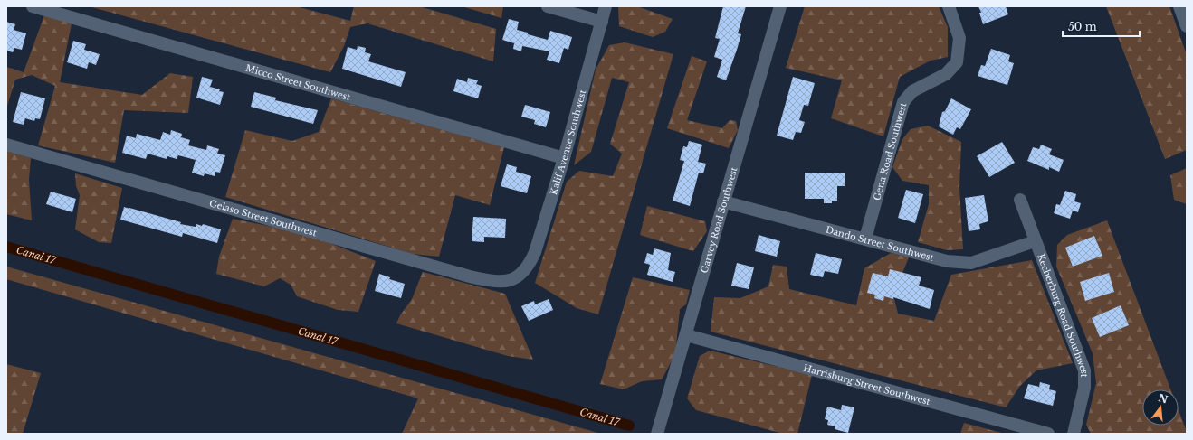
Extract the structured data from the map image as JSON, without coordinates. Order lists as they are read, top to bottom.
{
  "streets": {
    "street": [
      "Micco Street Southwest",
      "Kalif Avenue Southwest",
      "Gena Road Southwest",
      "Gelaso Street Southwest",
      "Garvey Road Southwest",
      "Dando Street Southwest",
      "Kecherburg Road Southwest",
      "Harrisburg Street Southwest"
    ]
  },
  "crossings": [
    ["Micco Street Southwest", "Kalif Avenue Southwest"],
    ["Kalif Avenue Southwest", "Gelaso Street Southwest"],
    ["Gena Road Southwest", "Dando Street Southwest"],
    ["Garvey Road Southwest", "Dando Street Southwest"],
    ["Garvey Road Southwest", "Harrisburg Street Southwest"],
    ["Dando Street Southwest", "Kecherburg Road Southwest"]
  ],
  "water": ["Canal 17"],
  "scale_bar": "50 m",
  "north": "top"
}
